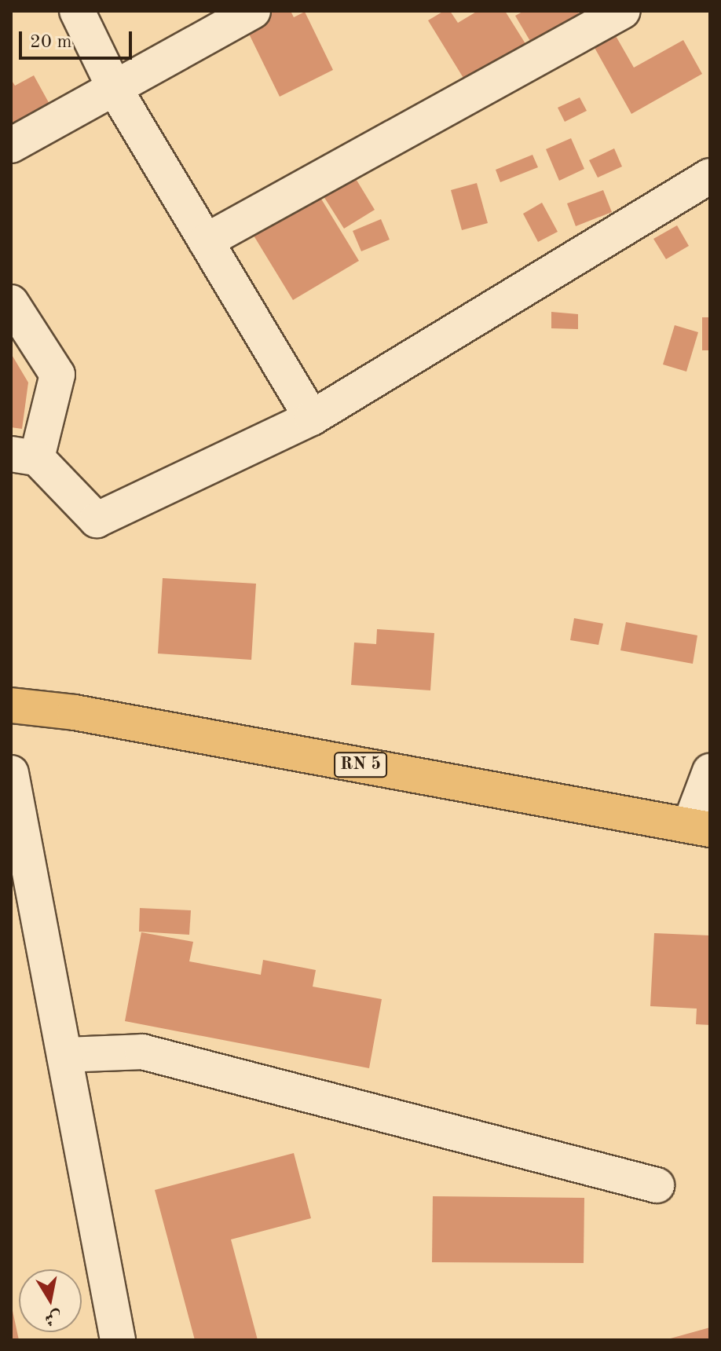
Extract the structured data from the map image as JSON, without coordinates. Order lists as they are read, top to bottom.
{
  "streets": {
    "main road": ["RN 5"]
  },
  "scale_bar": "20 m",
  "north": "bottom"
}
